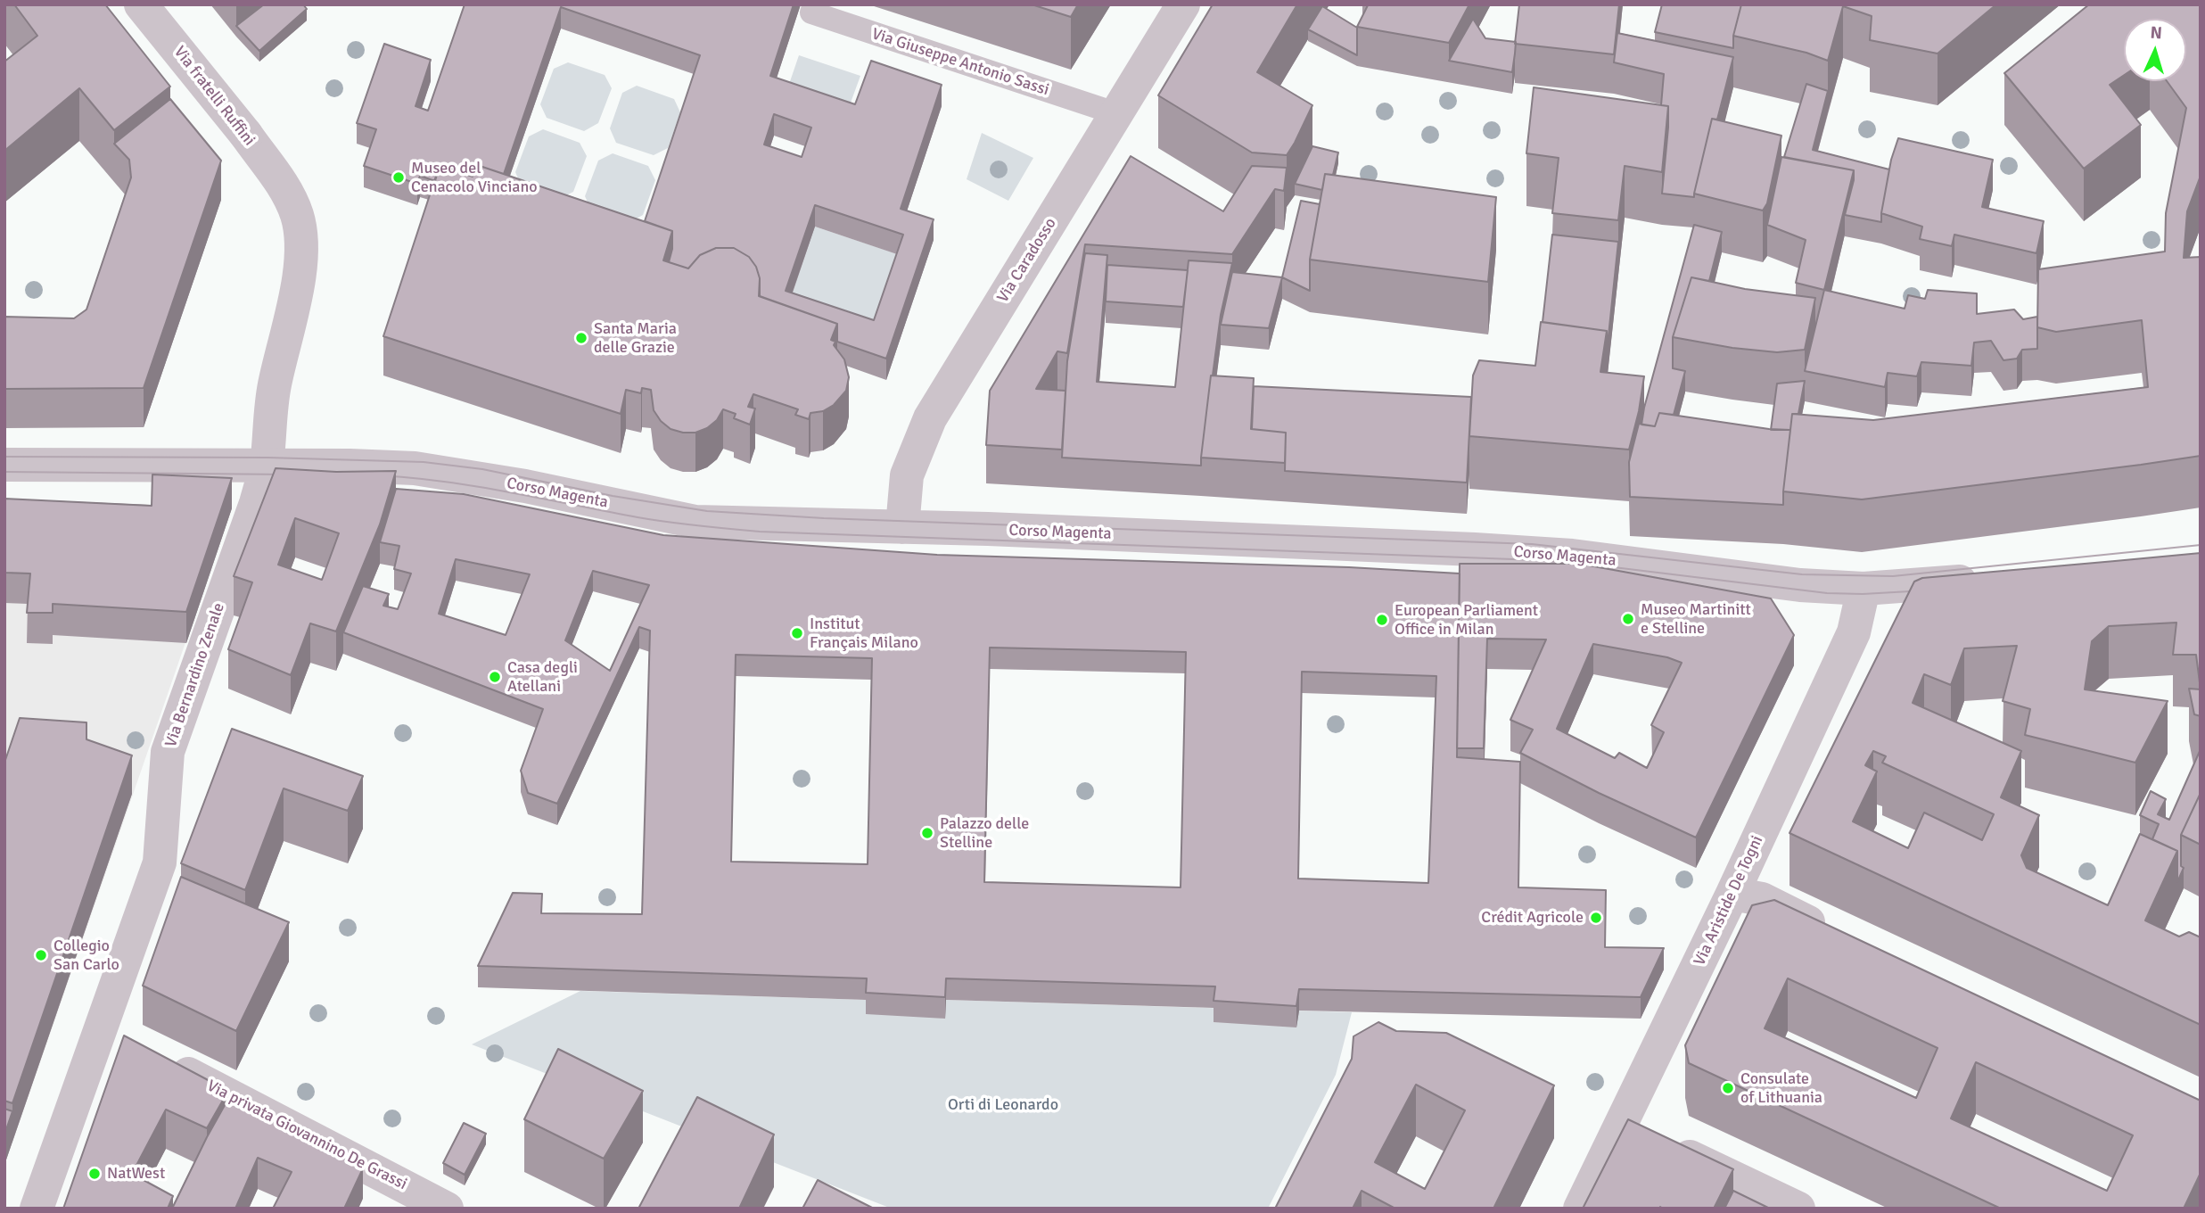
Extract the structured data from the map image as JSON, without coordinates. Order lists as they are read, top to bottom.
{
  "streets": {
    "street": [
      "Via fratelli Ruffini",
      "Via Caradosso",
      "Corso Magenta",
      "Via Bernardino Zenale",
      "Via Aristide De Togni",
      "Via privata Giovannino De Grassi"
    ],
    "lane": ["Via Giuseppe Antonio Sassi"]
  },
  "crossings": [
    ["Via Giuseppe Antonio Sassi", "Via Caradosso"],
    ["Via fratelli Ruffini", "Corso Magenta"],
    ["Via fratelli Ruffini", "Via Bernardino Zenale"],
    ["Via Caradosso", "Corso Magenta"],
    ["Corso Magenta", "Via Bernardino Zenale"],
    ["Corso Magenta", "Via Aristide De Togni"],
    ["Via Bernardino Zenale", "Via privata Giovannino De Grassi"]
  ],
  "parks": ["Orti di Leonardo"],
  "places": [
    "Museo del Cenacolo Vinciano",
    "Santa Maria delle Grazie",
    "Museo Martinitt e Stelline",
    "European Parliament Office in Milan",
    "Institut Français Milano",
    "Casa degli Atellani",
    "Palazzo delle Stelline",
    "Crédit Agricole",
    "Collegio San Carlo",
    "Consulate of Lithuania",
    "NatWest"
  ],
  "north": "top"
}
